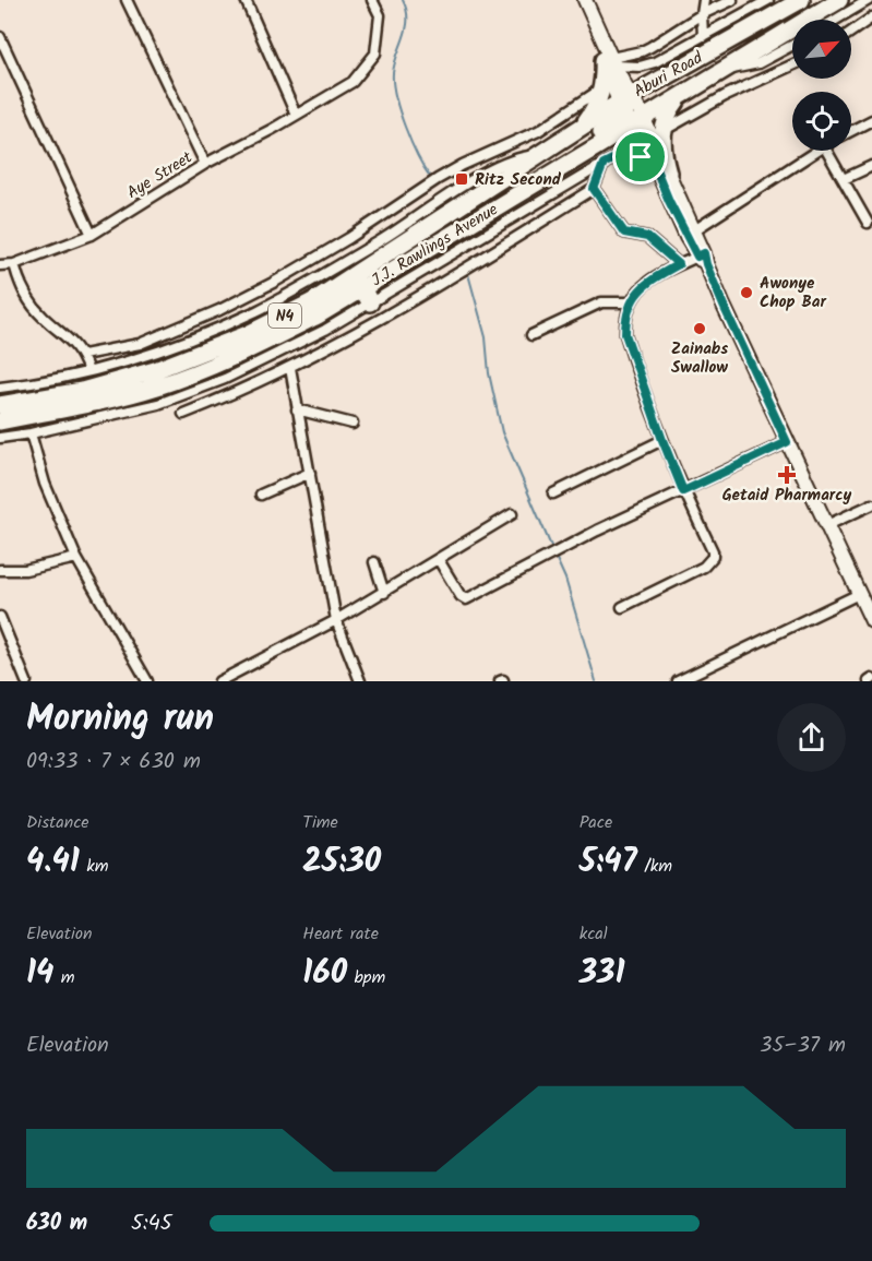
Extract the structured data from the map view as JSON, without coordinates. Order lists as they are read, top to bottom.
{
  "streets": {
    "highway": ["Aburi Road", "J.J. Rawlings Avenue", "N4"],
    "street": ["Aye Street"]
  },
  "crossings": [
    ["Aburi Road", "J.J. Rawlings Avenue"]
  ],
  "places": {
    "transit": ["Ritz Second"],
    "other": ["Awonye Chop Bar", "Zainabs Swallow"],
    "health": ["Getaid Pharmarcy"]
  },
  "north": "top right",
  "page": {
    "heading": ["Morning run", "09:33 · 7 × 630 m"],
    "stats": [
      ["Distance", "4.41 km"],
      ["Time", "25:30"],
      ["Pace", "5:47 /km"],
      ["Elevation", "14 m"],
      ["Heart rate", "160 bpm"],
      ["kcal", "331"]
    ],
    "chart": ["Elevation", "35–37 m"],
    "list": [
      {
        "name": "630 m",
        "note": "5:45"
      }
    ]
  }
}
